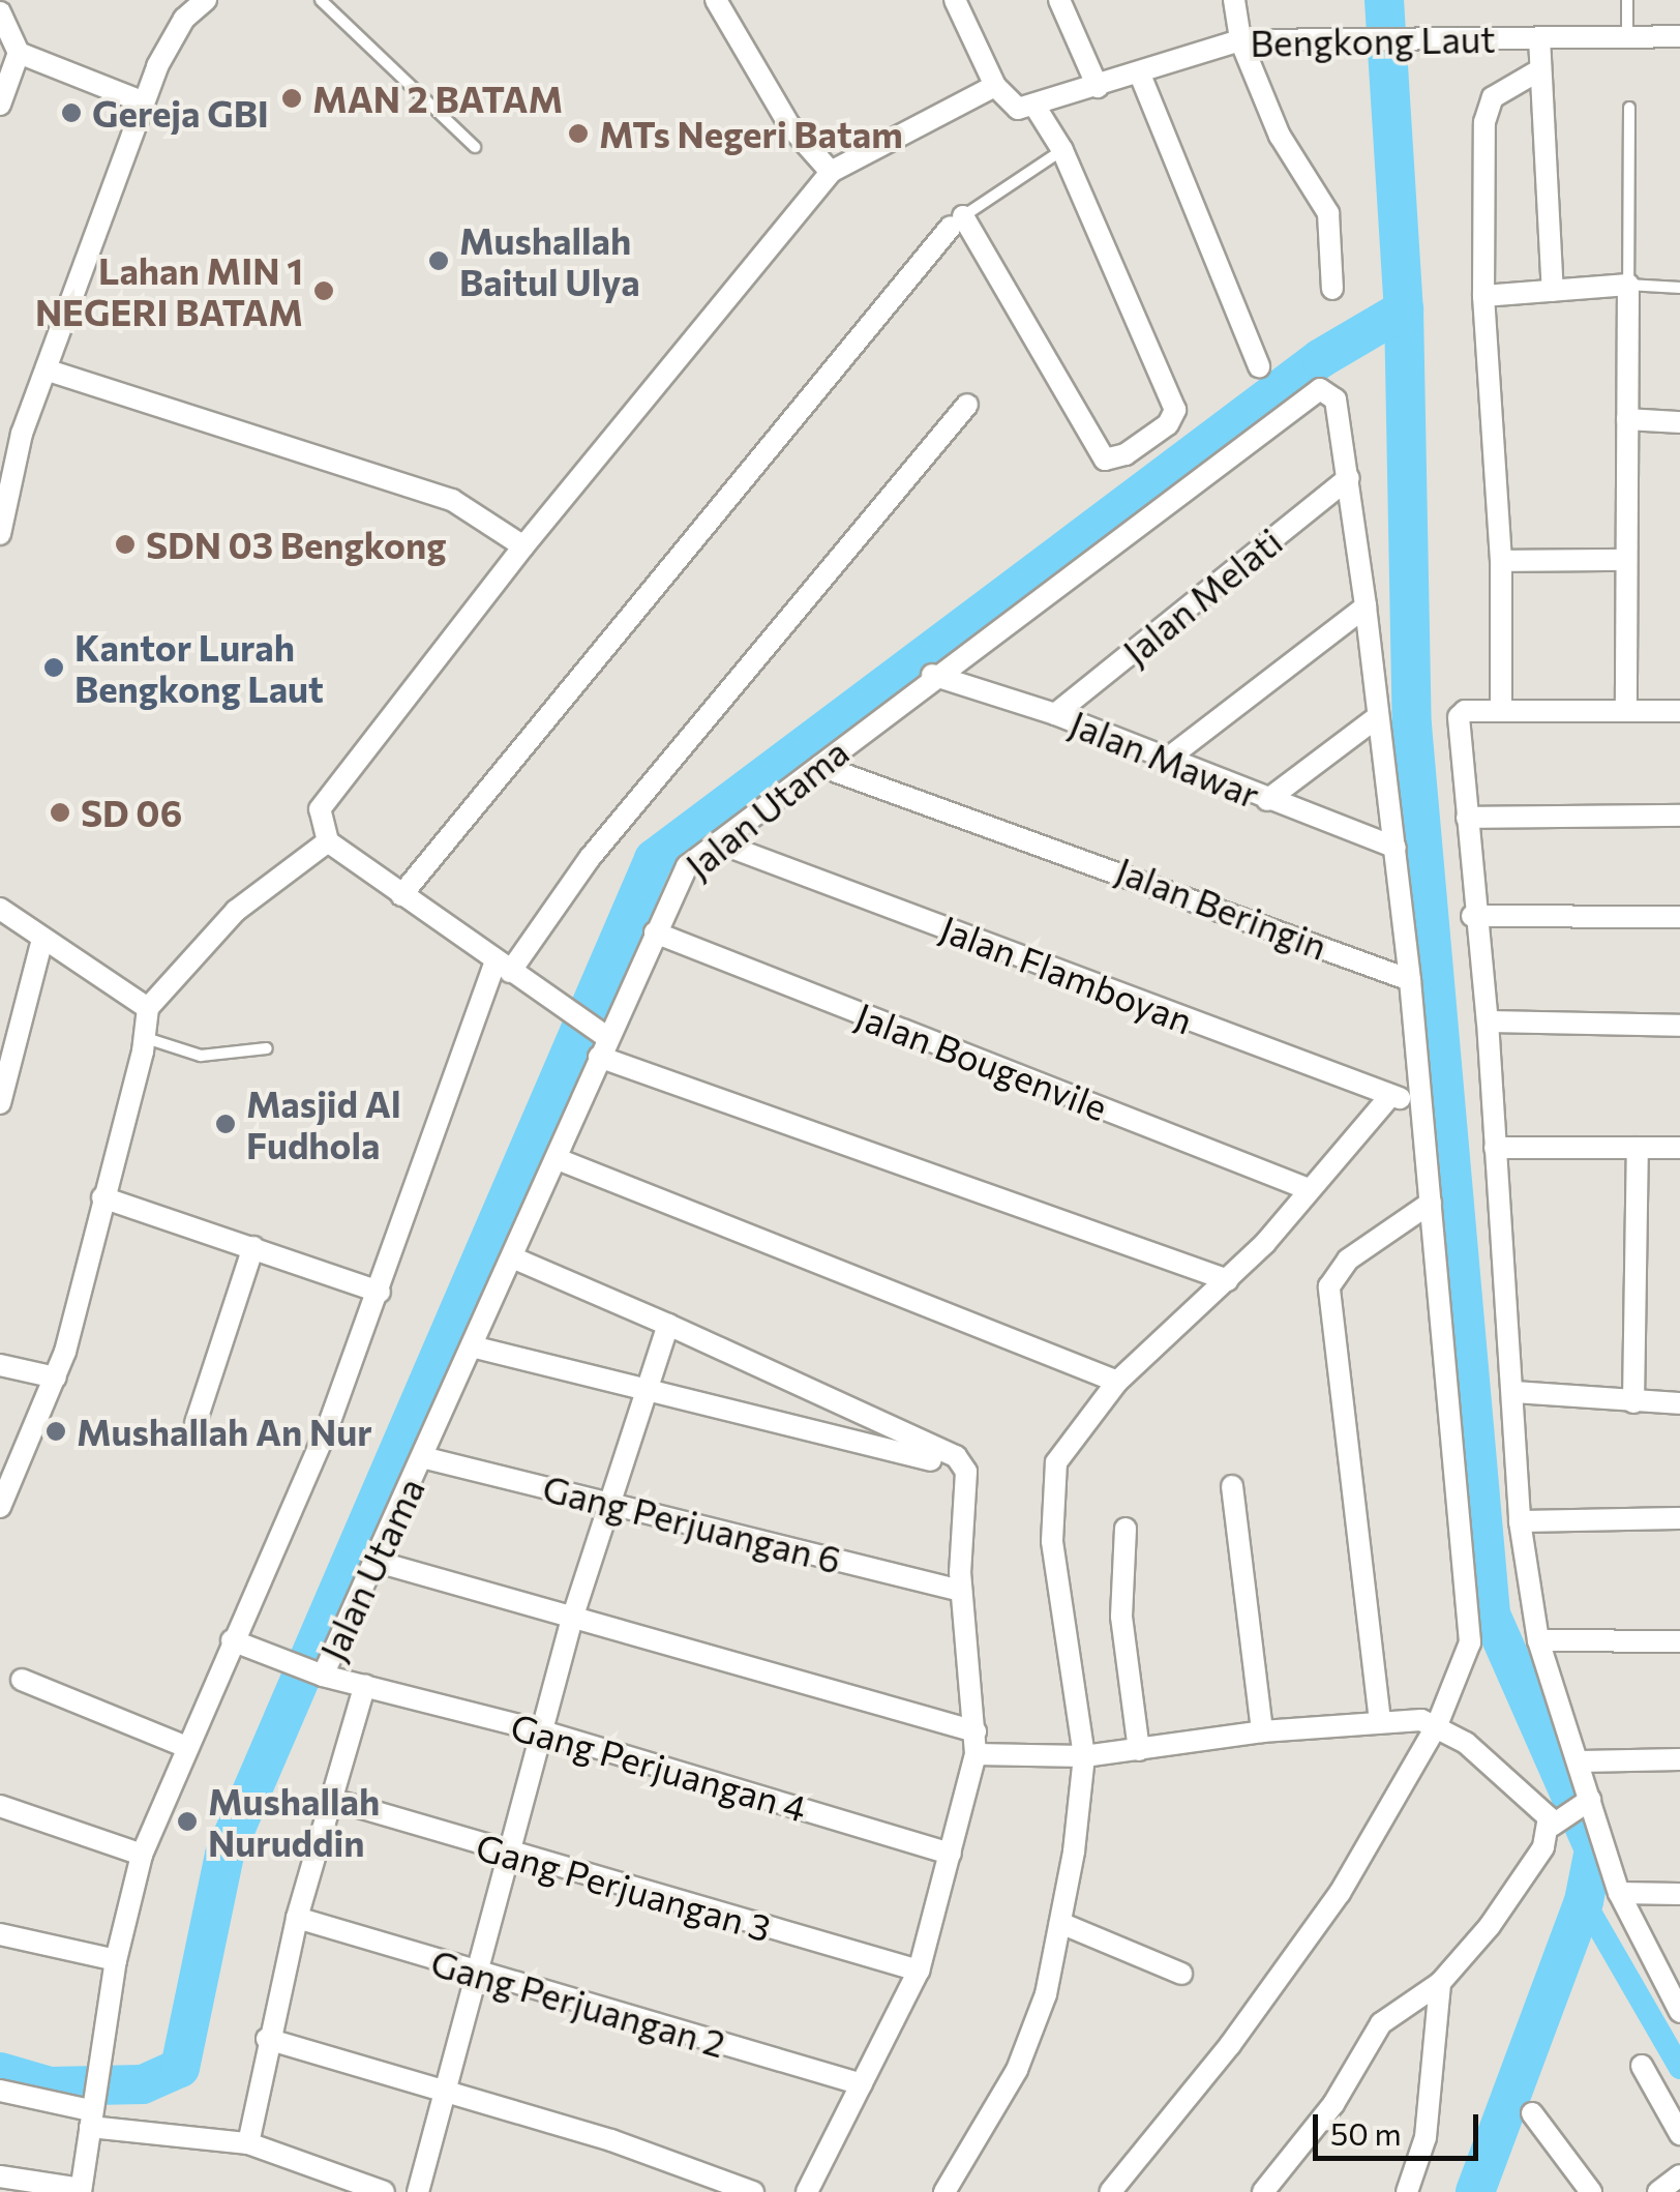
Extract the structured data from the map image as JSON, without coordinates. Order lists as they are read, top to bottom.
{
  "streets": {
    "street": [
      "Bengkong Laut",
      "Jalan Melati",
      "Jalan Mawar",
      "Jalan Utama",
      "Jalan Beringin",
      "Jalan Flamboyan",
      "Jalan Bougenvile",
      "Gang Perjuangan 6",
      "Gang Perjuangan 4",
      "Gang Perjuangan 3",
      "Gang Perjuangan 2"
    ]
  },
  "crossings": [
    ["Jalan Melati", "Jalan Mawar"],
    ["Jalan Melati", "Jalan Utama"],
    ["Jalan Mawar", "Jalan Utama"],
    ["Jalan Utama", "Jalan Beringin"],
    ["Jalan Utama", "Jalan Flamboyan"],
    ["Jalan Utama", "Jalan Bougenvile"],
    ["Jalan Utama", "Gang Perjuangan 6"],
    ["Jalan Utama", "Gang Perjuangan 4"]
  ],
  "places": [
    "MAN 2 BATAM",
    "Gereja GBI",
    "MTs Negeri Batam",
    "Mushallah Baitul Ulya",
    "Lahan MIN 1 NEGERI BATAM",
    "SDN 03 Bengkong",
    "Kantor Lurah Bengkong Laut",
    "SD 06",
    "Masjid Al Fudhola",
    "Mushallah An Nur",
    "Mushallah Nuruddin"
  ],
  "scale_bar": "50 m"
}
